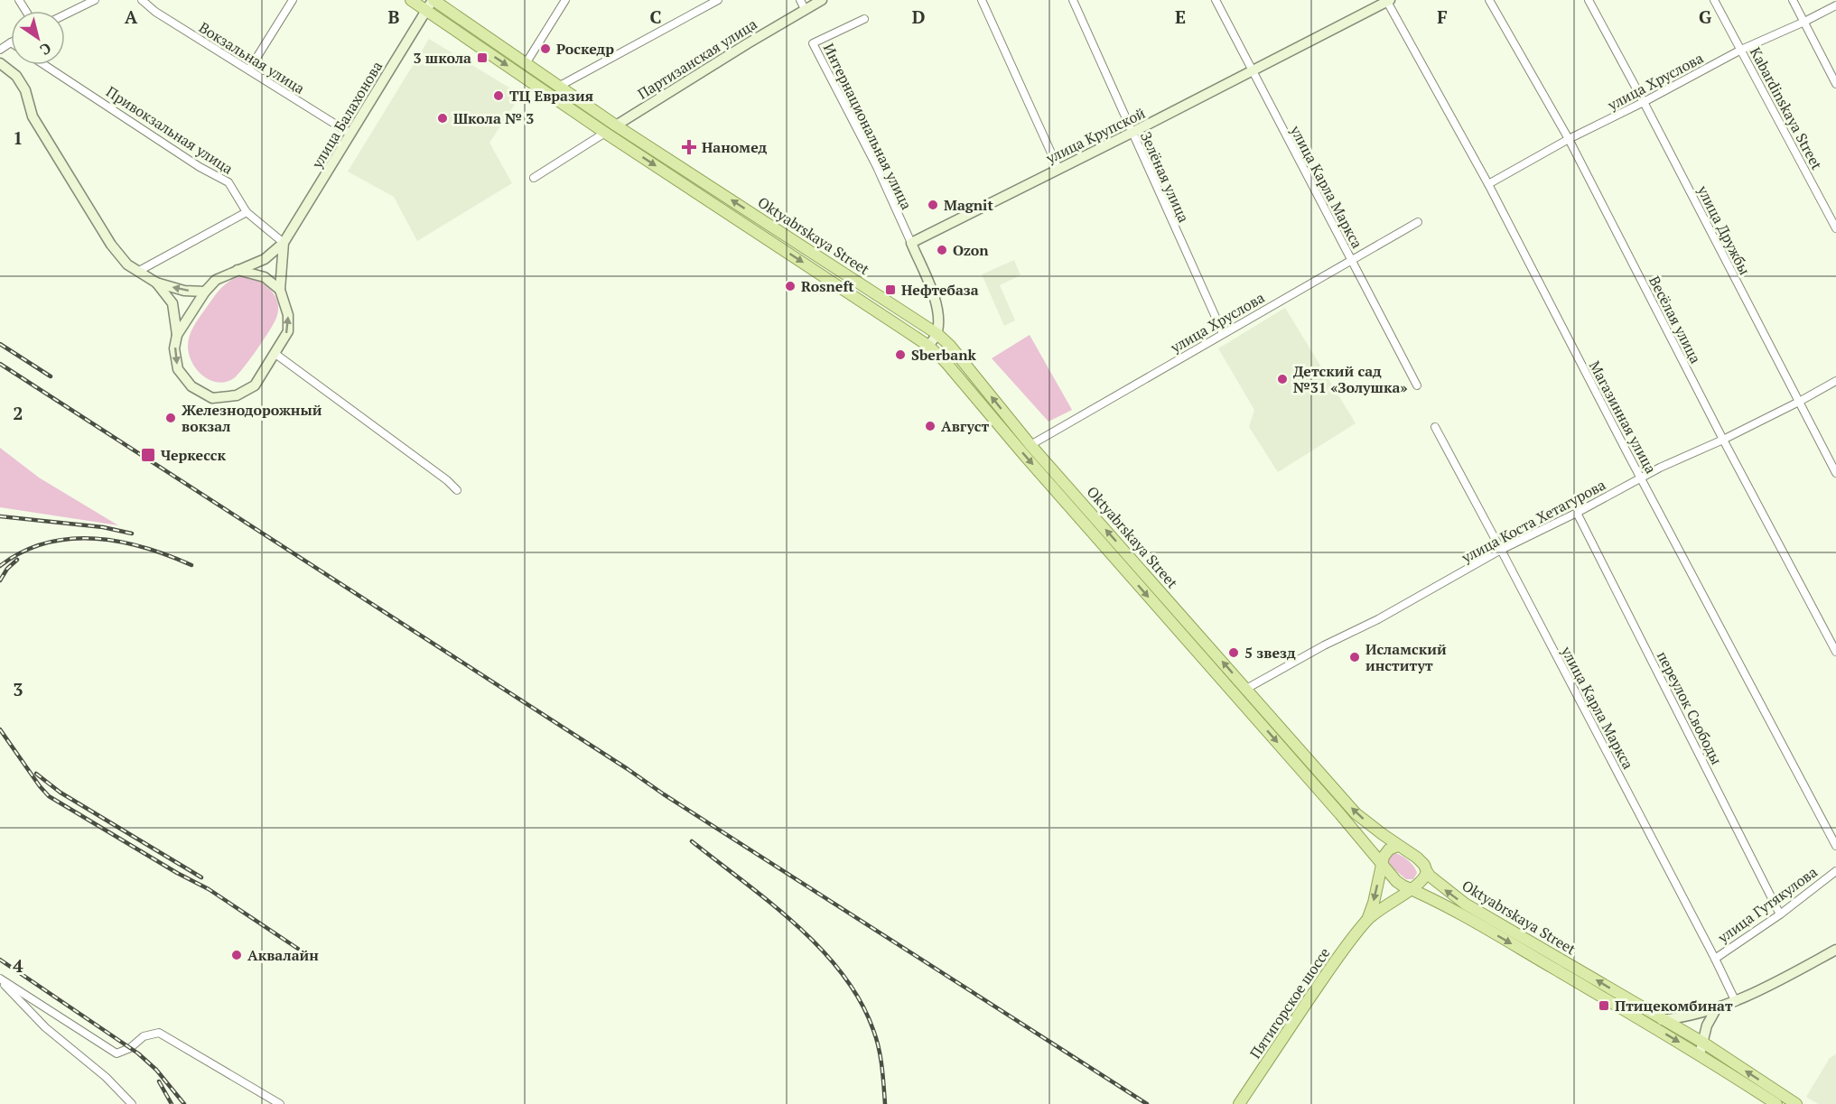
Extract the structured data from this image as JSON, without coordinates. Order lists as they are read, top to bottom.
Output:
{
  "streets": {
    "main road": ["Oktyabrskaya Street", "Пятигорское шоссе"],
    "street": [
      "Вокзальная улица",
      "Партизанская улица",
      "улица Хруслова",
      "Kabardinskaya Street",
      "улица Балахонова",
      "Интернациональная улица",
      "Привокзальная улица",
      "улица Крупской",
      "Зелёная улица",
      "улица Карла Маркса",
      "улица Дружбы",
      "Весёлая улица",
      "Магазинная улица",
      "улица Коста Хетагурова",
      "переулок Свободы",
      "улица Гутякулова"
    ]
  },
  "crossings": [
    ["Вокзальная улица", "улица Балахонова"],
    ["Партизанская улица", "Oktyabrskaya Street"],
    ["улица Хруслова", "Kabardinskaya Street"],
    ["улица Хруслова", "Зелёная улица"],
    ["улица Хруслова", "улица Карла Маркса"],
    ["улица Хруслова", "улица Дружбы"],
    ["улица Хруслова", "Oktyabrskaya Street"],
    ["улица Хруслова", "Весёлая улица"],
    ["улица Хруслова", "Магазинная улица"],
    ["улица Балахонова", "Привокзальная улица"],
    ["улица Балахонова", "Oktyabrskaya Street"],
    ["Интернациональная улица", "улица Крупской"],
    ["улица Крупской", "Зелёная улица"],
    ["улица Крупской", "улица Карла Маркса"],
    ["улица Крупской", "Магазинная улица"],
    ["улица Карла Маркса", "улица Коста Хетагурова"],
    ["улица Карла Маркса", "улица Гутякулова"],
    ["улица Дружбы", "улица Коста Хетагурова"],
    ["Oktyabrskaya Street", "улица Коста Хетагурова"],
    ["Oktyabrskaya Street", "Пятигорское шоссе"],
    ["Весёлая улица", "улица Коста Хетагурова"],
    ["Магазинная улица", "улица Коста Хетагурова"],
    ["улица Коста Хетагурова", "переулок Свободы"],
    ["переулок Свободы", "улица Гутякулова"]
  ],
  "places": {
    "other": [
      "Роскедр",
      "ТЦ Евразия",
      "Школа № 3",
      "Magnit",
      "Ozon",
      "Rosneft",
      "Sberbank",
      "Детский сад №31 «Золушка»",
      "Железнодорожный вокзал",
      "Август",
      "5 звезд",
      "Исламский институт",
      "Аквалайн"
    ],
    "transit": [
      "3 школа",
      "Нефтебаза",
      "Черкесск",
      "Птицекомбинат"
    ],
    "health": ["Наномед"]
  },
  "north": "bottom right",
  "grid": {
    "columns": [
      "A",
      "B",
      "C",
      "D",
      "E",
      "F",
      "G"
    ],
    "rows": [
      "1",
      "2",
      "3",
      "4"
    ]
  }
}
